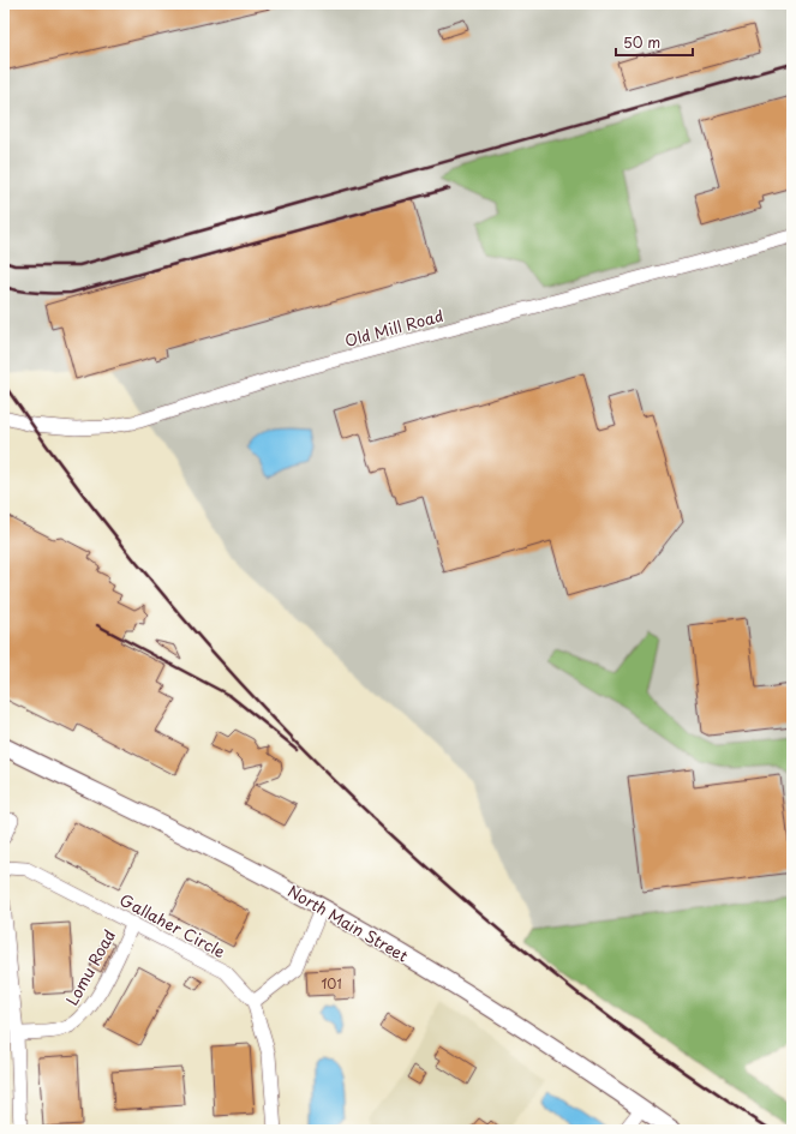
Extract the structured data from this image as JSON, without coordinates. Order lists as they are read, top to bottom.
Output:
{
  "streets": {
    "main road": ["North Main Street"],
    "street": ["Old Mill Road", "Gallaher Circle", "Lomu Road"]
  },
  "crossings": [
    ["Gallaher Circle", "Lomu Road"]
  ],
  "house_numbers": ["101"],
  "scale_bar": "50 m"
}
